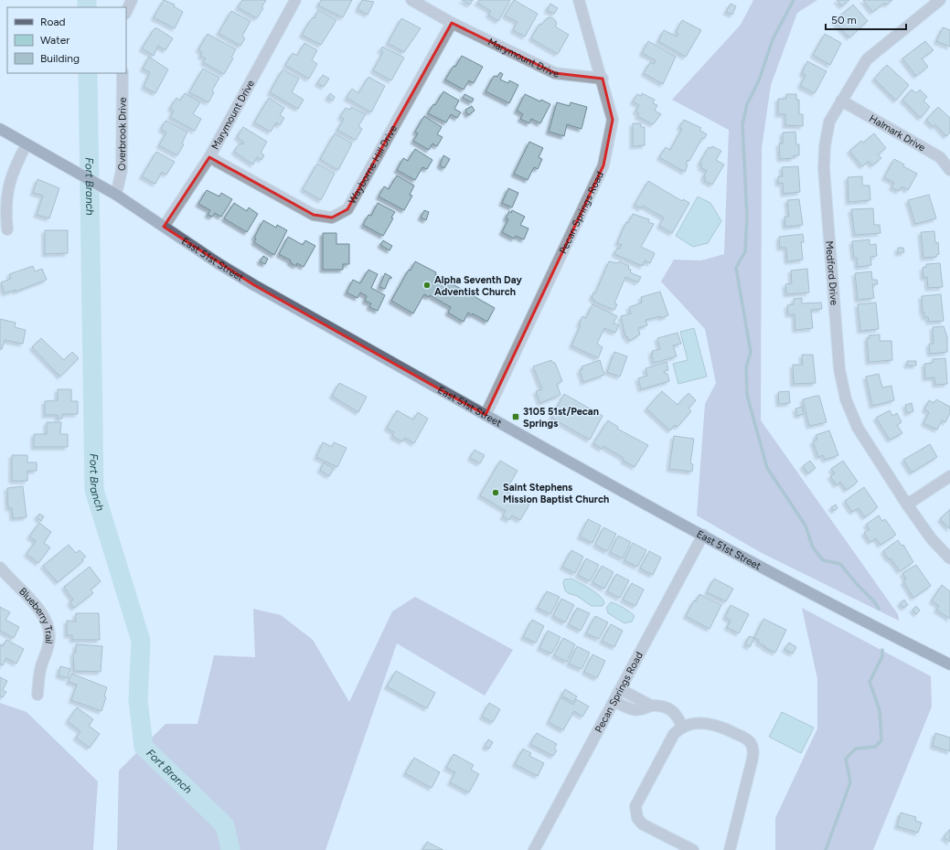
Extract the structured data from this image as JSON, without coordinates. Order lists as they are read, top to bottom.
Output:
{
  "streets": {
    "main road": ["East 51st Street"],
    "street": [
      "Marymount Drive",
      "Halmark Drive",
      "Overbrook Drive",
      "Wayborne Hill Drive",
      "Pecan Springs Road",
      "Medford Drive",
      "Blueberry Trail"
    ]
  },
  "crossings": [
    ["Marymount Drive", "Wayborne Hill Drive"],
    ["Marymount Drive", "Pecan Springs Road"],
    ["Marymount Drive", "East 51st Street"],
    ["Halmark Drive", "Medford Drive"],
    ["Overbrook Drive", "East 51st Street"],
    ["Pecan Springs Road", "East 51st Street"]
  ],
  "water": ["Fort Branch"],
  "places": {
    "other": ["Alpha Seventh Day Adventist Church", "Saint Stephens Mission Baptist Church"],
    "transit": ["3105 51st/Pecan Springs"]
  },
  "legend": ["Road", "Water", "Building"],
  "scale_bar": "50 m"
}
